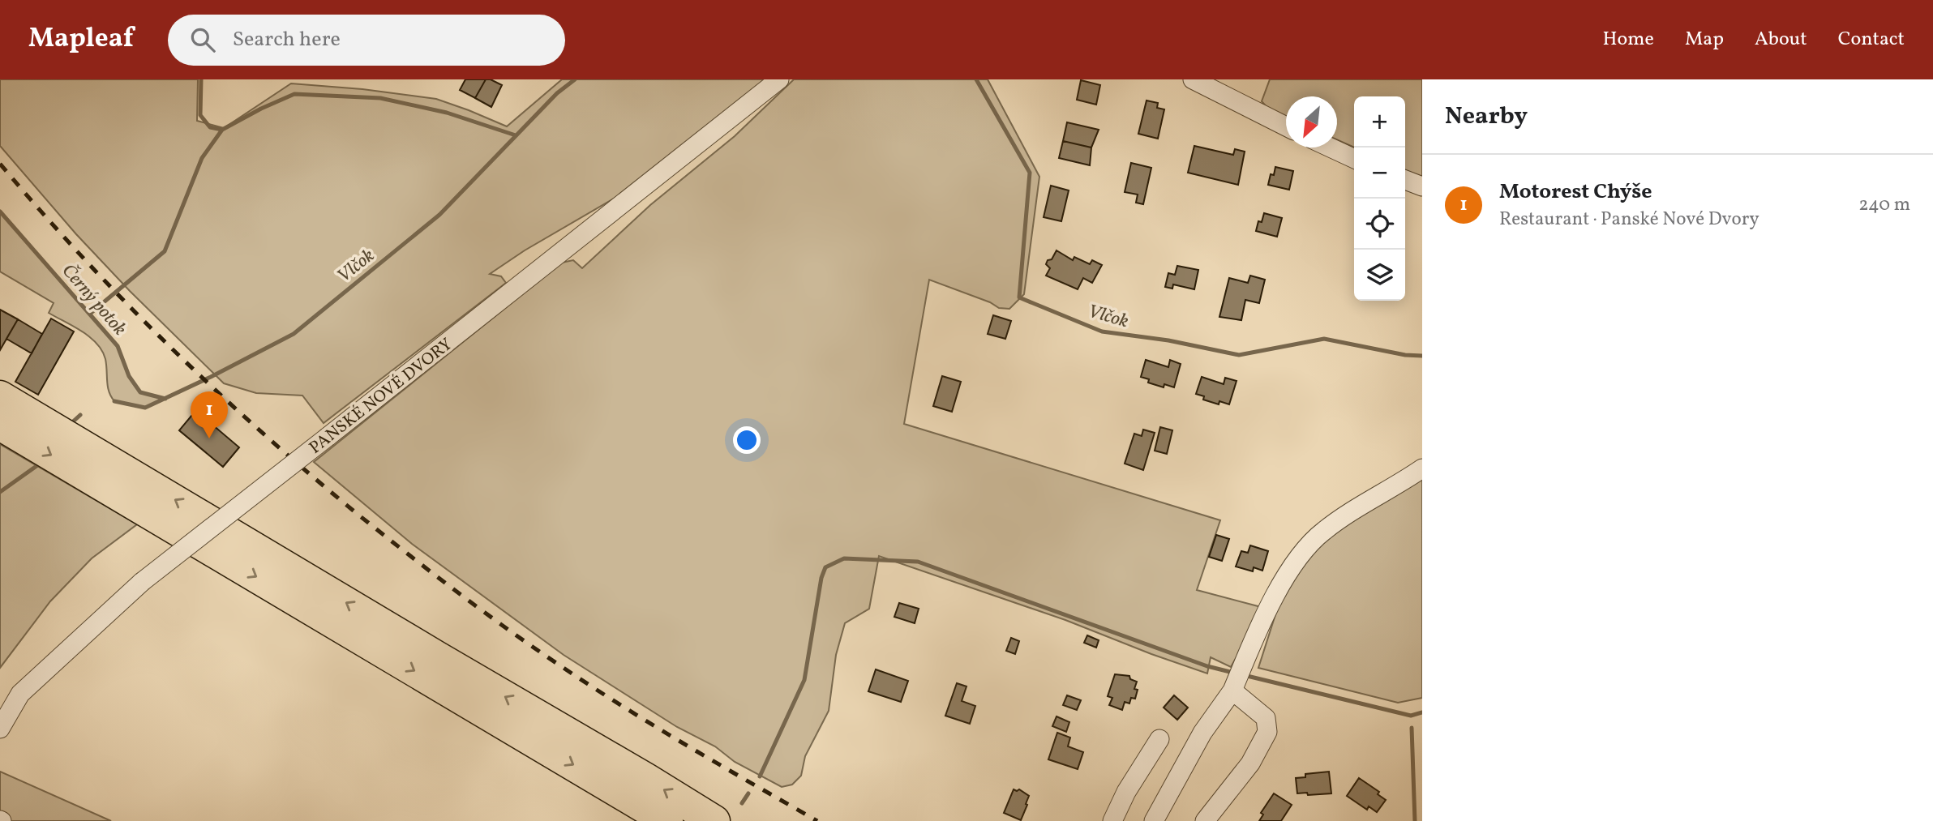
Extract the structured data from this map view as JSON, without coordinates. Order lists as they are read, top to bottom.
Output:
{
  "streets": {
    "street": ["PANSKÉ NOVÉ DVORY"]
  },
  "water": ["Vlčok", "Černý potok"],
  "north": "bottom left",
  "page": {
    "header": "Mapleaf",
    "search": "Search here",
    "nav": [
      "Home",
      "Map",
      "About",
      "Contact"
    ],
    "heading": "Nearby",
    "map_buttons": ["+", "−"],
    "list": [
      {
        "mark": "1",
        "name": "Motorest Chýše",
        "note": "Restaurant · Panské Nové Dvory",
        "value": "240 m"
      }
    ],
    "pins": "1"
  }
}
